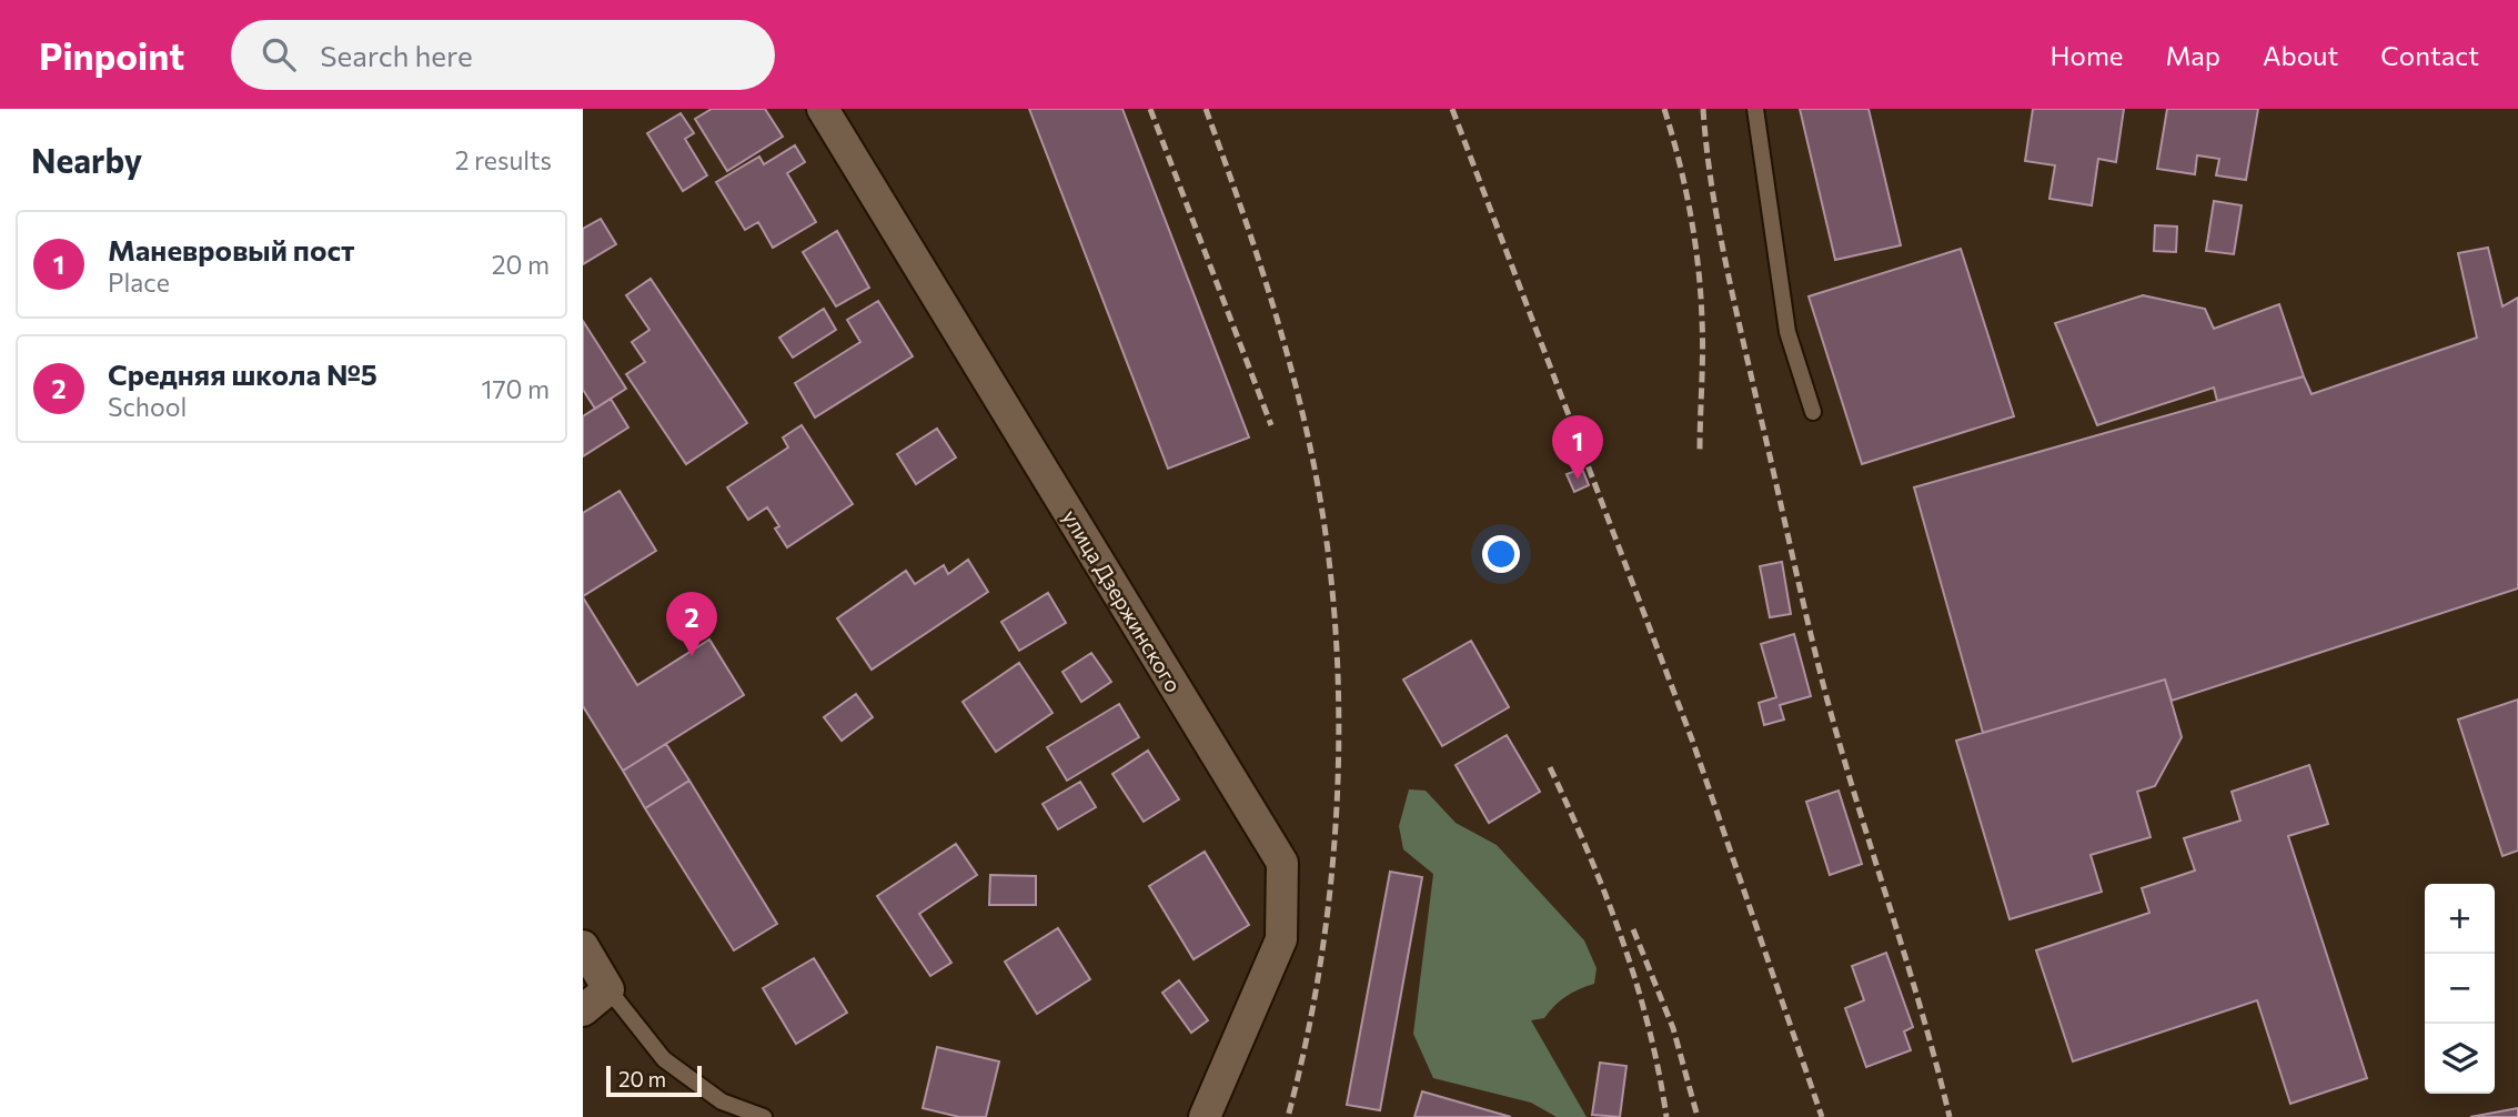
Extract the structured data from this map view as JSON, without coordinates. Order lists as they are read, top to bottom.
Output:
{
  "streets": {
    "street": ["улица Дзержинского"]
  },
  "scale_bar": "20 m",
  "page": {
    "header": "Pinpoint",
    "search": "Search here",
    "nav": [
      "Home",
      "Map",
      "About",
      "Contact"
    ],
    "heading": ["Nearby", "2 results"],
    "list": [
      {
        "mark": "1",
        "name": "Маневровый пост",
        "note": "Place",
        "value": "20 m"
      },
      {
        "mark": "2",
        "name": "Средняя школа №5",
        "note": "School",
        "value": "170 m"
      }
    ],
    "pins": ["1", "2"],
    "map_buttons": ["+", "−"],
    "scale": "20 m"
  }
}
